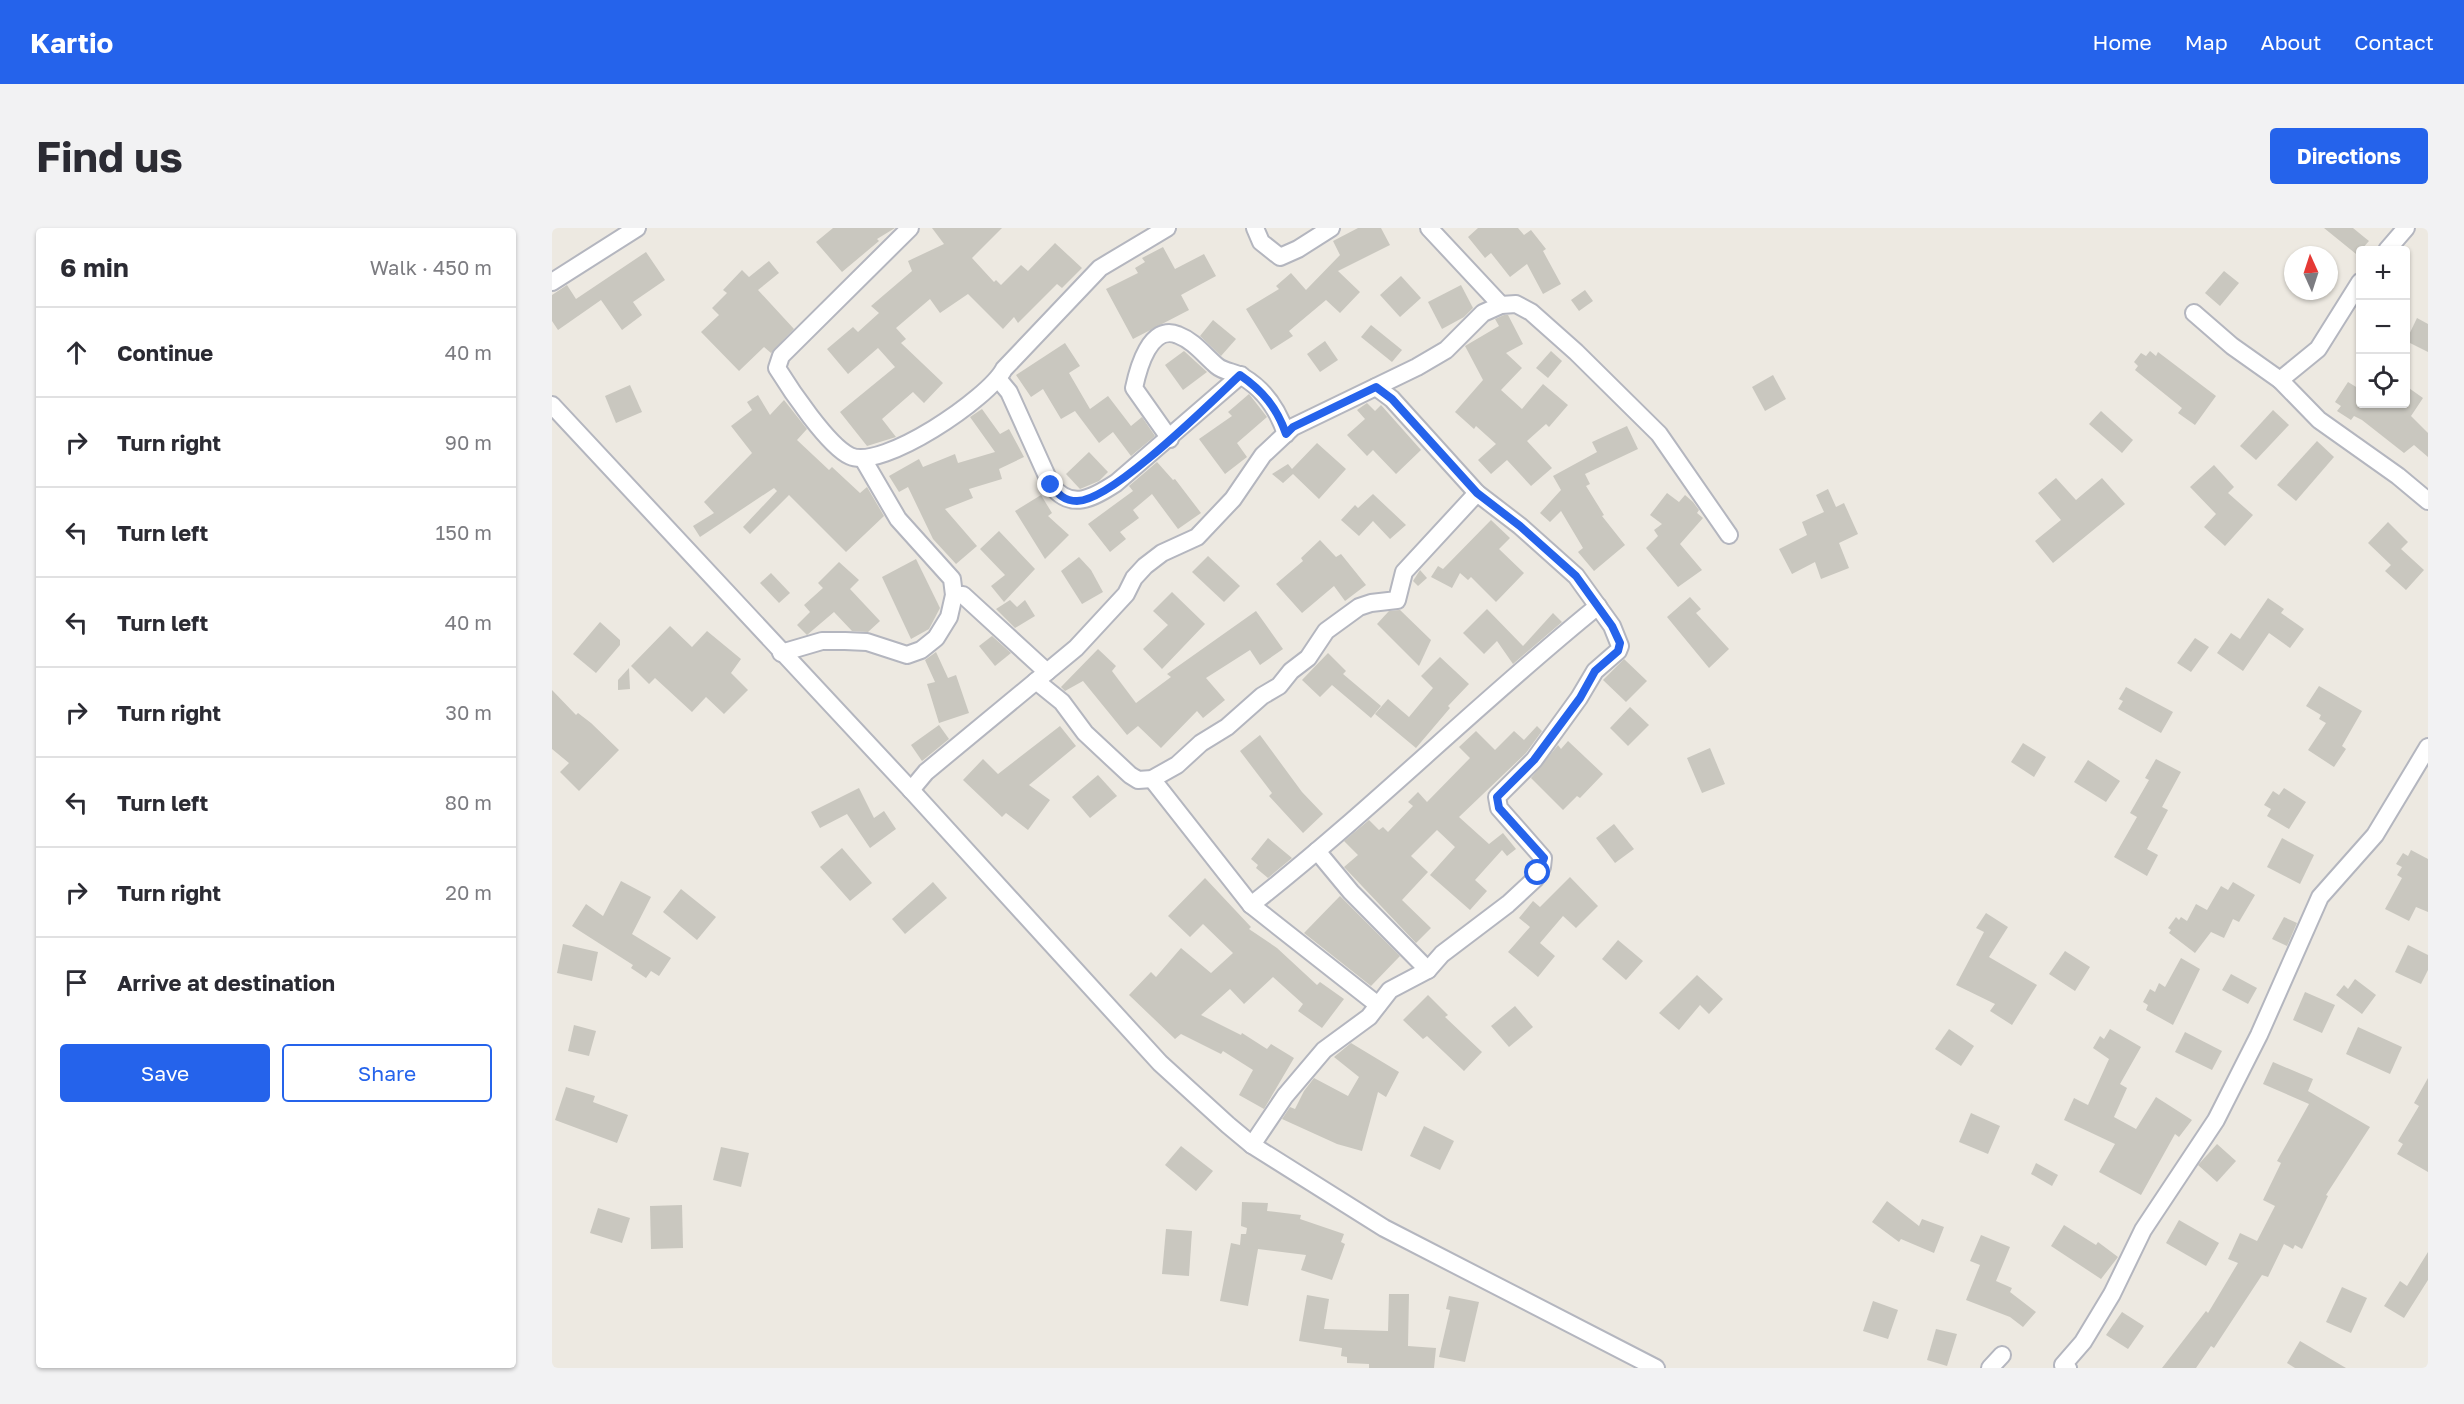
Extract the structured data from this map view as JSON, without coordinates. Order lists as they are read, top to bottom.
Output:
{
  "north": "top",
  "page": {
    "header": "Kartio",
    "nav": [
      "Home",
      "Map",
      "About",
      "Contact"
    ],
    "buttons": [
      "Directions",
      ["Save", "Share"]
    ],
    "title": "Find us",
    "heading": ["6 min", "Walk · 450 m"],
    "map_buttons": ["+", "−"],
    "list": [
      ["Continue", "40 m"],
      ["Turn right", "90 m"],
      ["Turn left", "150 m"],
      ["Turn left", "40 m"],
      ["Turn right", "30 m"],
      ["Turn left", "80 m"],
      ["Turn right", "20 m"],
      "Arrive at destination"
    ]
  }
}
